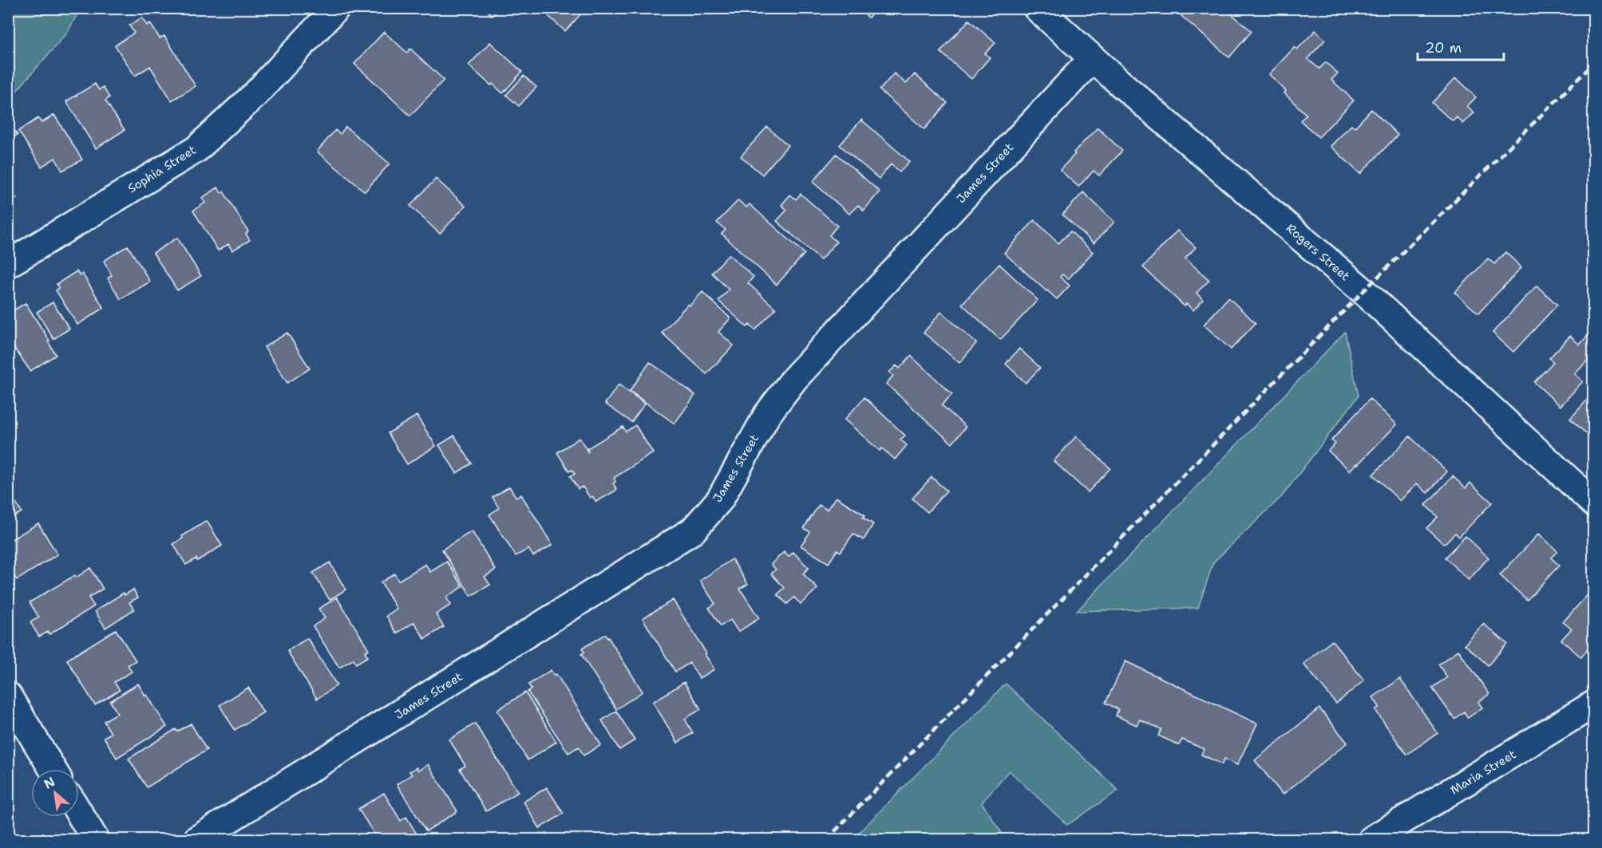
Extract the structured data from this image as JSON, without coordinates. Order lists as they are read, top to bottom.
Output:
{
  "streets": {
    "street": [
      "Sophia Street",
      "James Street",
      "Rogers Street",
      "Maria Street"
    ]
  },
  "crossings": [
    ["James Street", "Rogers Street"]
  ],
  "scale_bar": "20 m",
  "north": "top left"
}
